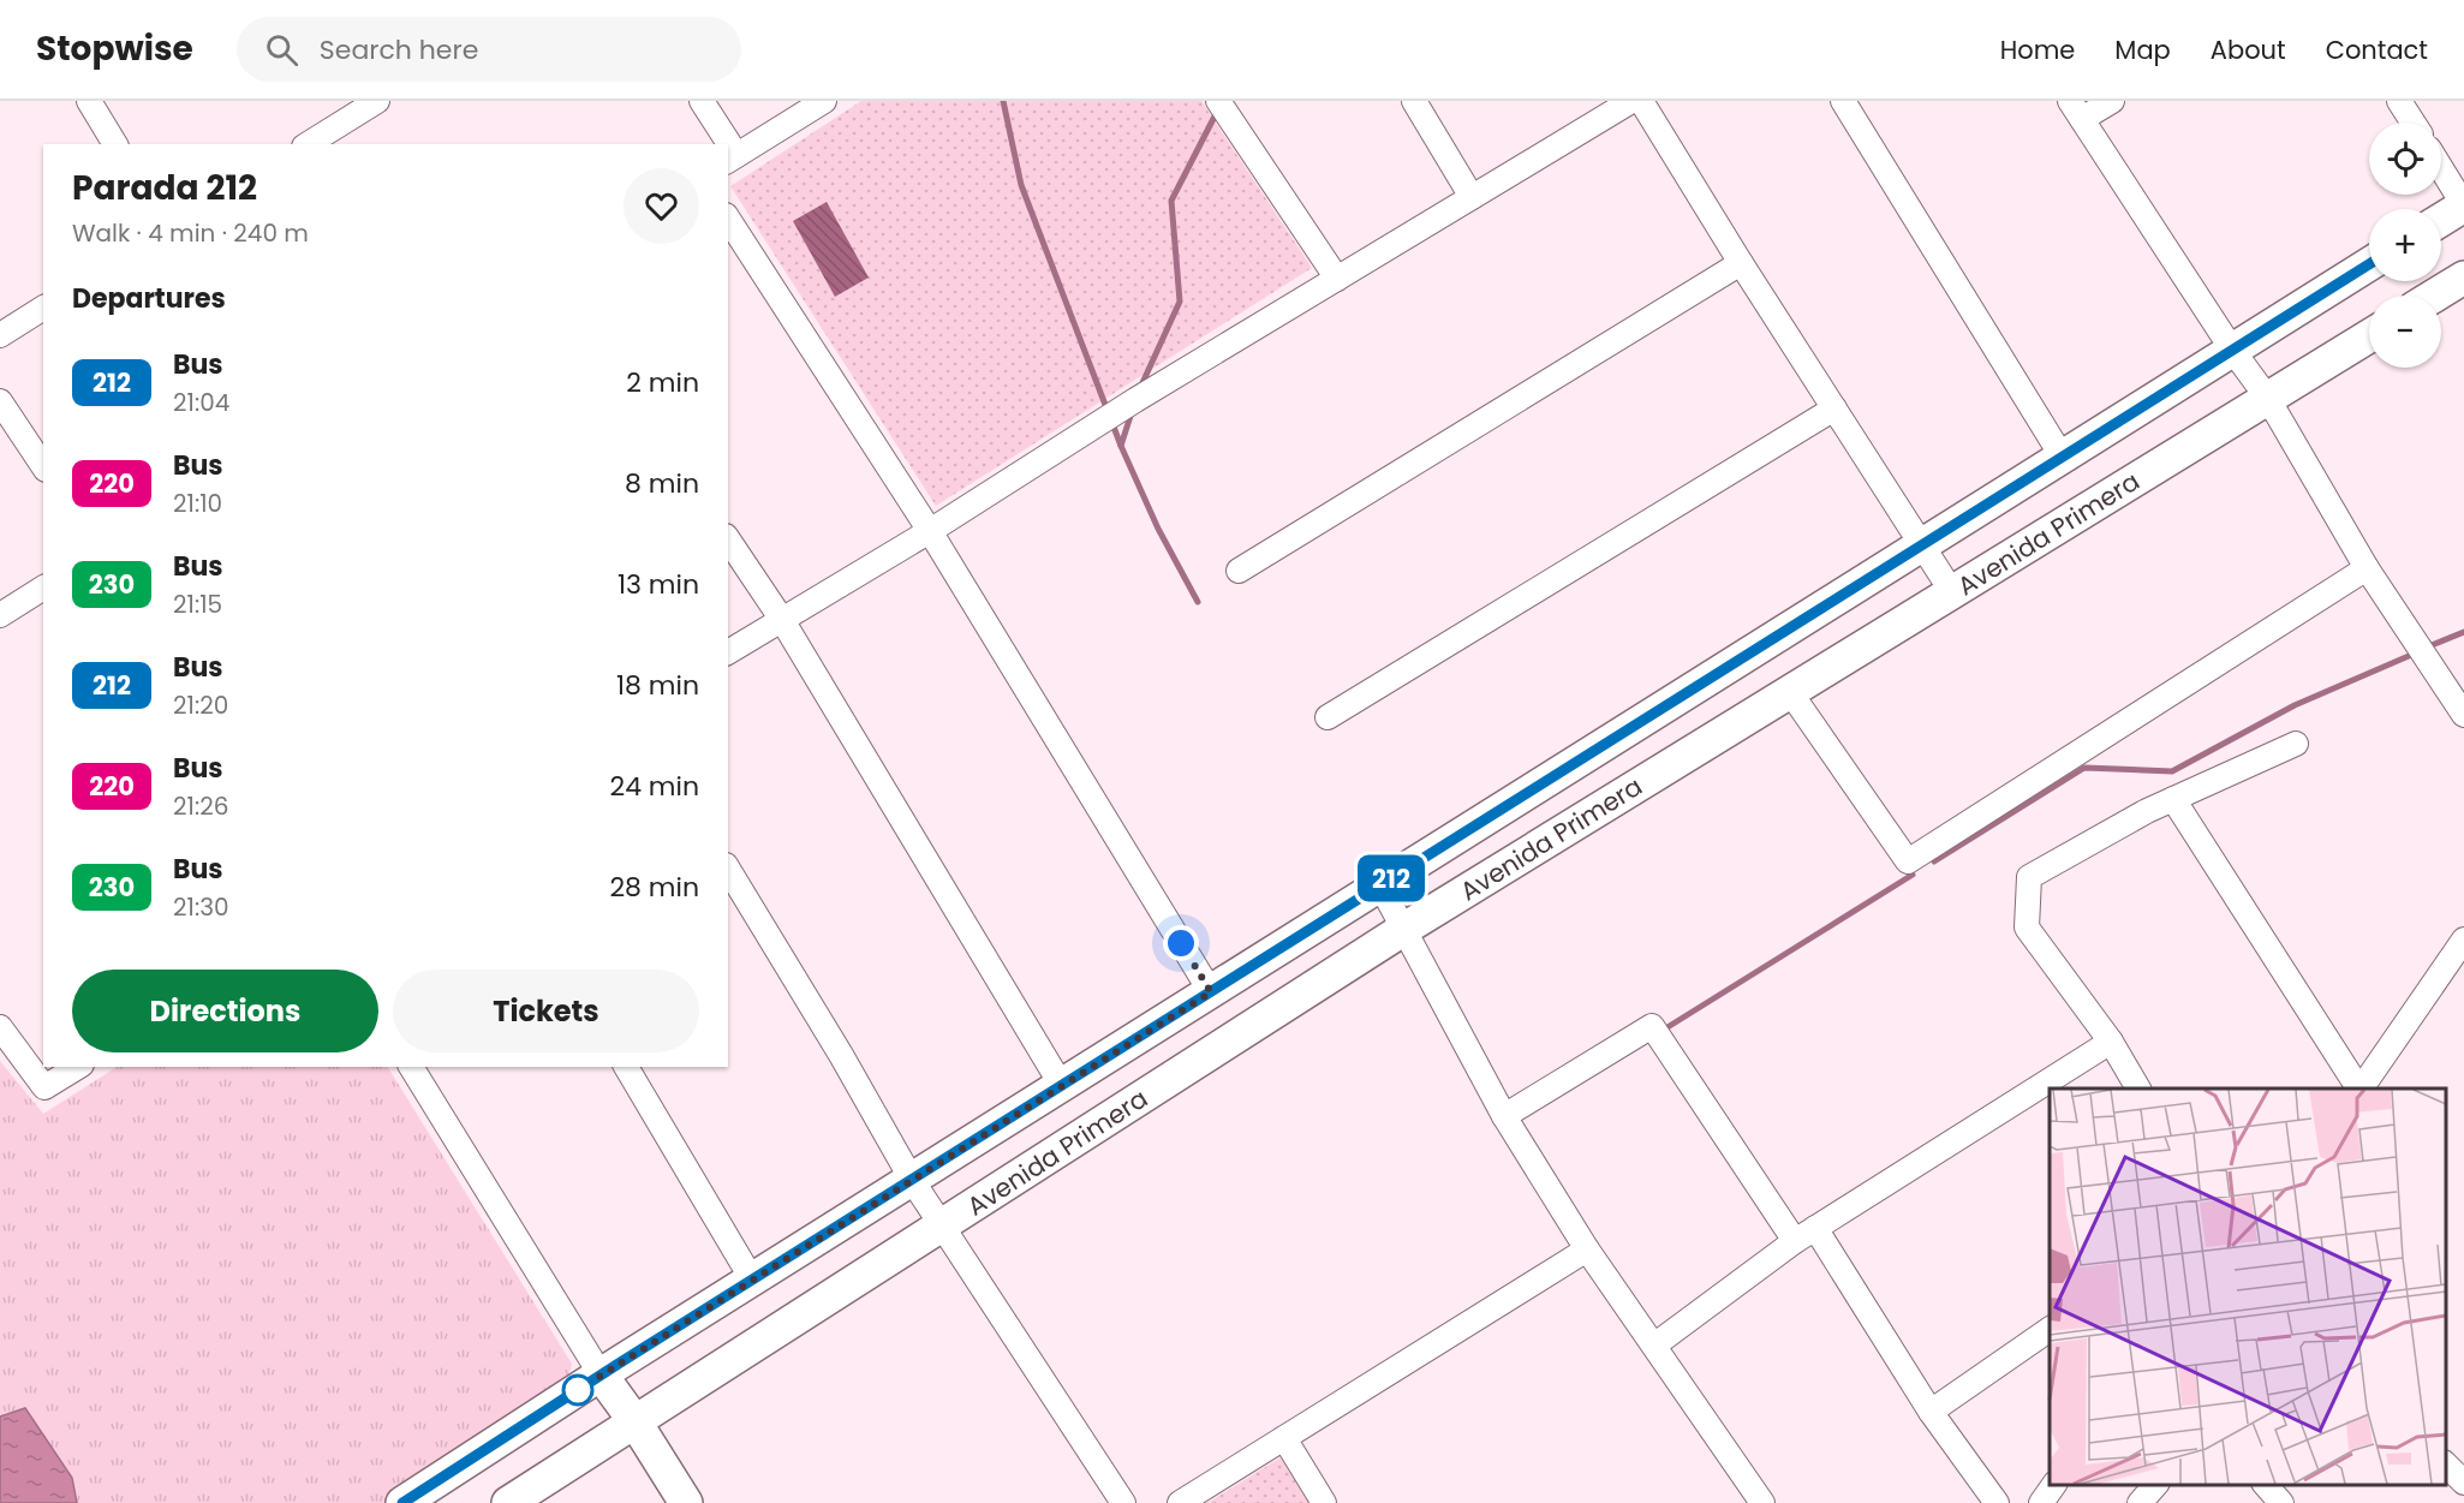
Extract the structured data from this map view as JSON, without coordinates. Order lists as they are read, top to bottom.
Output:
{
  "streets": {
    "main road": ["Avenida Primera"]
  },
  "lines": ["bus line 212"],
  "page": {
    "header": "Stopwise",
    "search": "Search here",
    "nav": [
      "Home",
      "Map",
      "About",
      "Contact"
    ],
    "on_map": "212",
    "map_buttons": ["+", "−"],
    "heading": [
      ["Parada 212", "Walk · 4 min · 240 m"],
      "Departures"
    ],
    "list": [
      {
        "mark": "212",
        "name": "Bus",
        "note": "21:04",
        "value": "2 min"
      },
      {
        "mark": "220",
        "name": "Bus",
        "note": "21:10",
        "value": "8 min"
      },
      {
        "mark": "230",
        "name": "Bus",
        "note": "21:15",
        "value": "13 min"
      },
      {
        "mark": "212",
        "name": "Bus",
        "note": "21:20",
        "value": "18 min"
      },
      {
        "mark": "220",
        "name": "Bus",
        "note": "21:26",
        "value": "24 min"
      },
      {
        "mark": "230",
        "name": "Bus",
        "note": "21:30",
        "value": "28 min"
      }
    ],
    "buttons": ["Directions", "Tickets"]
  }
}
